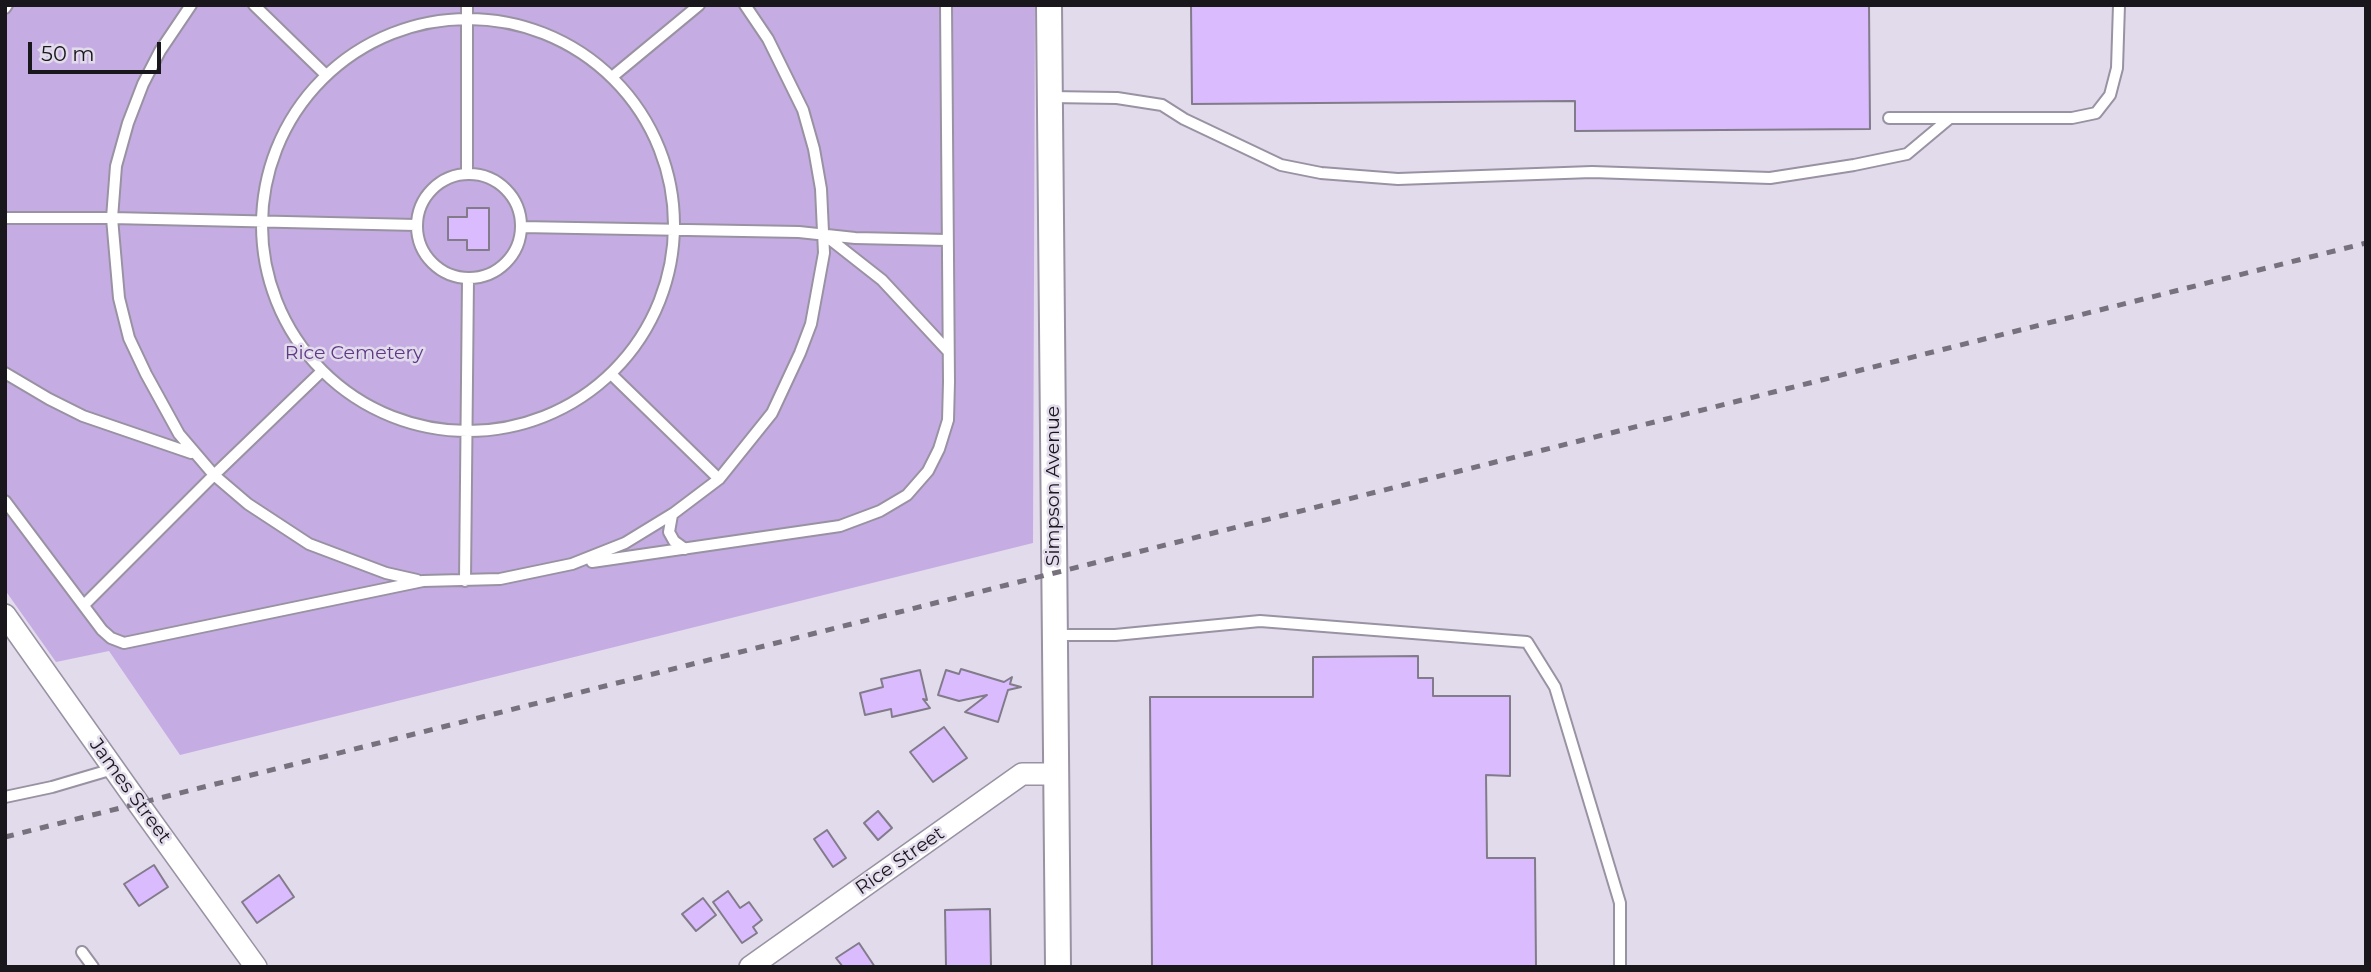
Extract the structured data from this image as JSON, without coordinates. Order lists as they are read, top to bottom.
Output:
{
  "streets": {
    "street": ["Simpson Avenue", "James Street", "Rice Street"]
  },
  "crossings": [
    ["Simpson Avenue", "Rice Street"]
  ],
  "parks": ["Rice Cemetery"],
  "scale_bar": "50 m"
}
